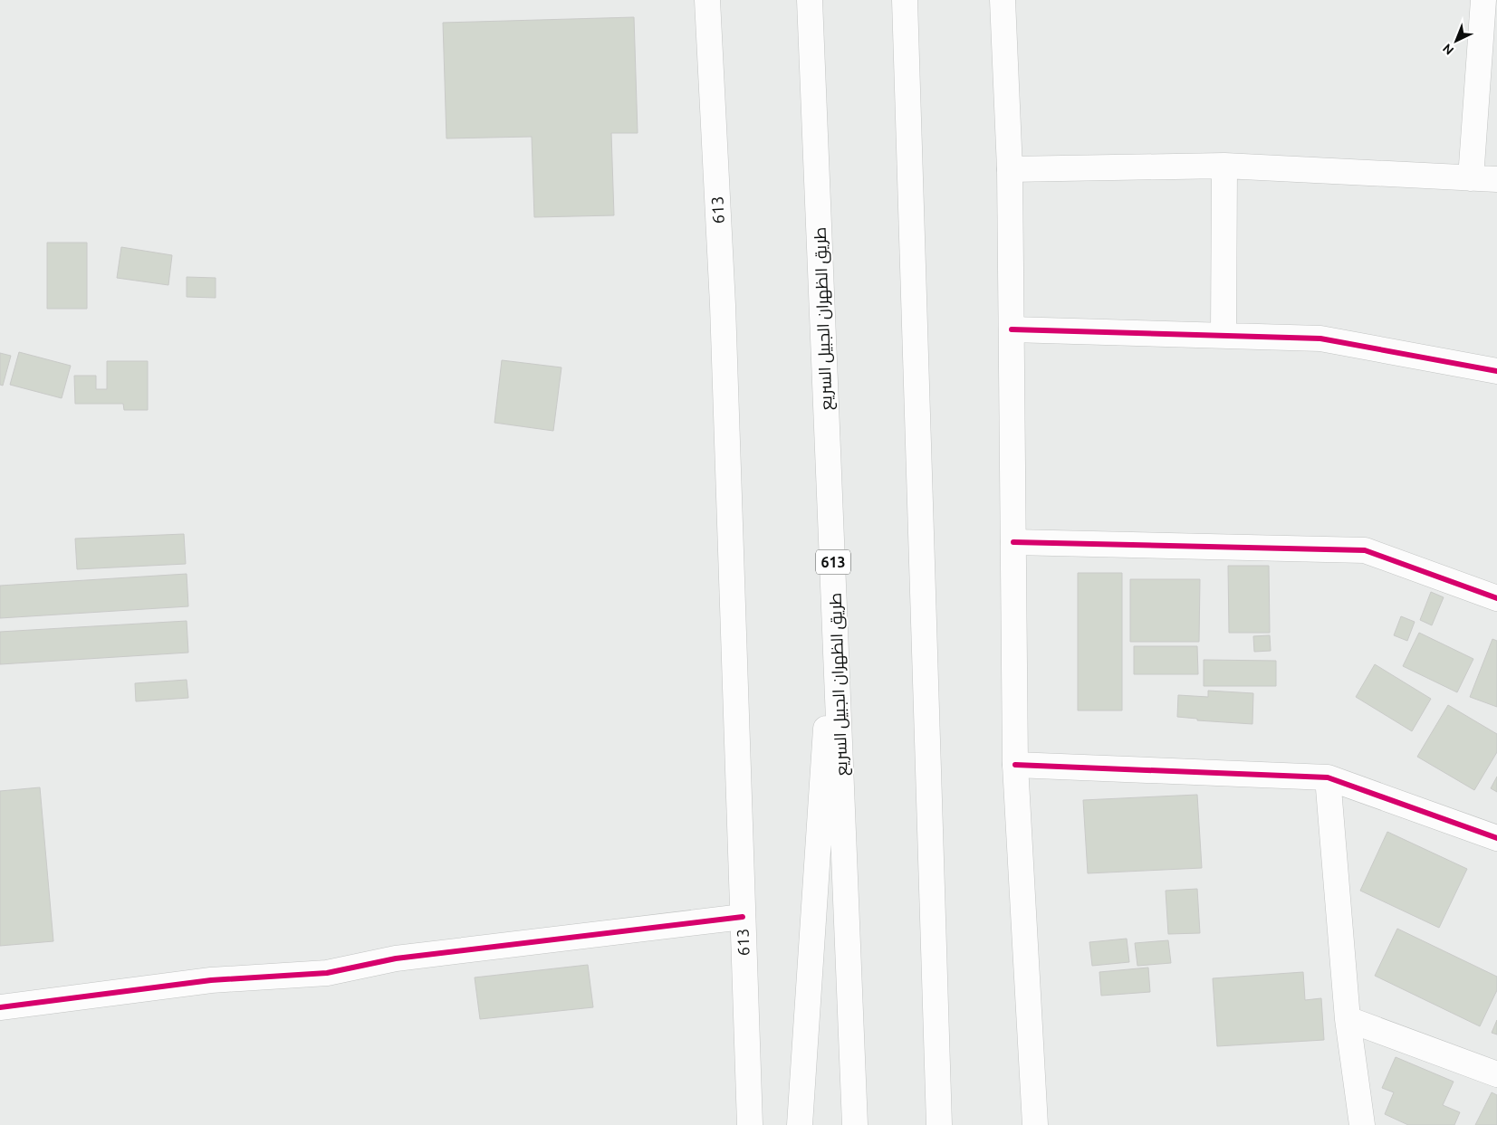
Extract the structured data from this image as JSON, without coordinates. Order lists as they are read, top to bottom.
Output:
{
  "streets": {
    "main road": ["613", "طريق الظهران الجبيل السريع"]
  },
  "north": "bottom left"
}
